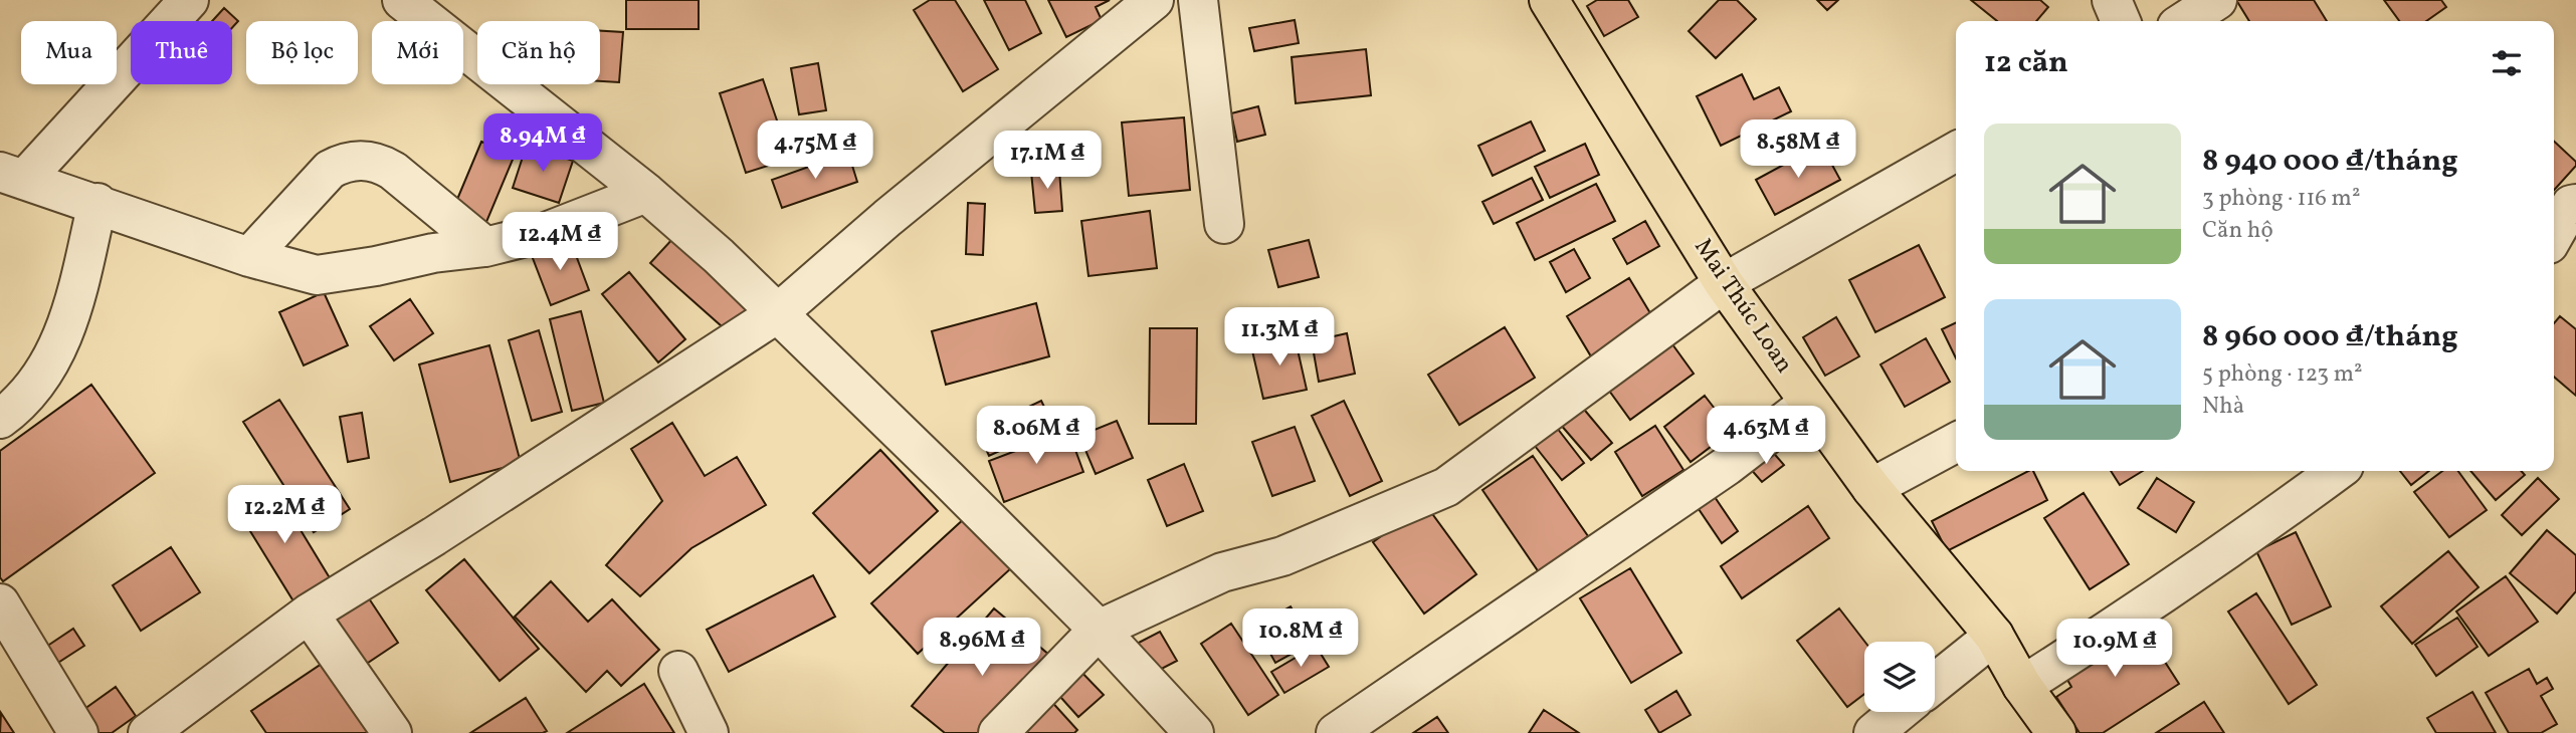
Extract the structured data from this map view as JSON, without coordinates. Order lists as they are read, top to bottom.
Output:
{
  "streets": {
    "main road": ["Mai Thúc Loan"]
  },
  "page": {
    "chip": [
      "Mua",
      "Thuê",
      "Bộ lọc",
      "Mới",
      "Căn hộ"
    ],
    "heading": "12 căn",
    "list": [
      {
        "name": "8 940 000 ₫/tháng",
        "note": "3 phòng · 116 m² · Căn hộ"
      },
      {
        "name": "8 960 000 ₫/tháng",
        "note": "5 phòng · 123 m² · Nhà"
      }
    ],
    "price": [
      "8.94M ₫",
      "8.58M ₫",
      "4.75M ₫",
      "17.1M ₫",
      "12.4M ₫",
      "11.3M ₫",
      "8.06M ₫",
      "4.63M ₫",
      "12.2M ₫",
      "10.8M ₫",
      "8.96M ₫",
      "10.9M ₫"
    ]
  }
}
